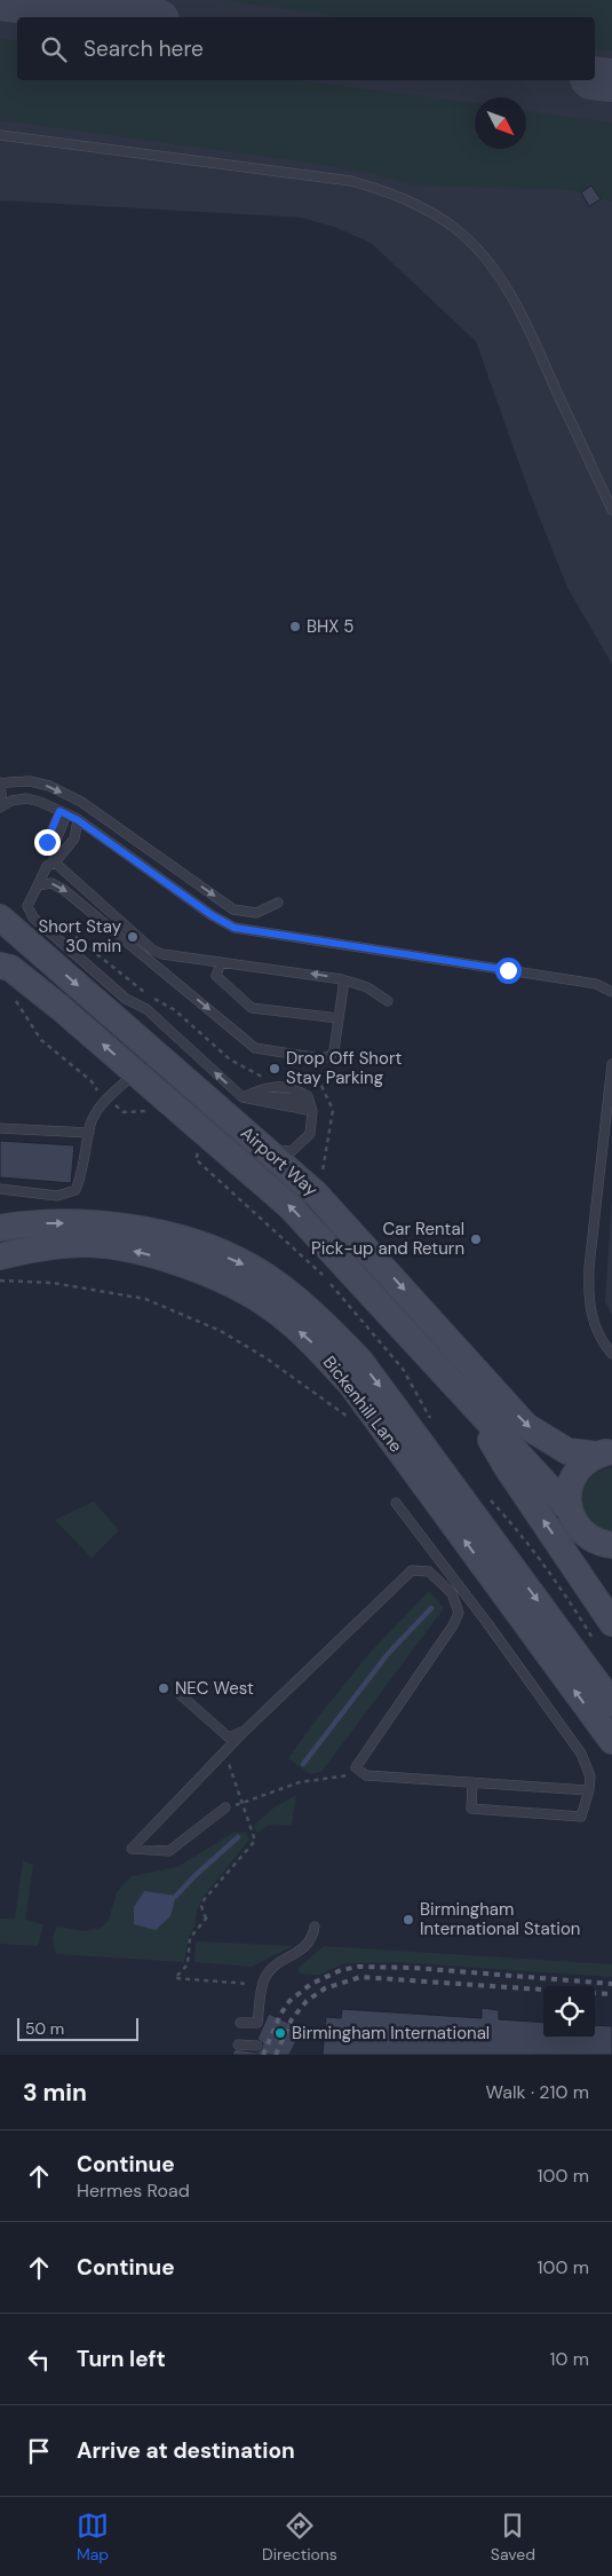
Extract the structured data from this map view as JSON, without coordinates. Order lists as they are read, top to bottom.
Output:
{
  "streets": {
    "street": ["Airport Way", "Bickenhill Lane"]
  },
  "places": [
    "BHX 5",
    "Short Stay 30 min",
    "Drop Off Short Stay Parking",
    "Car Rental Pick-up and Return",
    "NEC West",
    "Birmingham International Station",
    "Birmingham International"
  ],
  "scale_bar": "50 m",
  "north": "bottom right",
  "page": {
    "search": "Search here",
    "scale": "50 m",
    "heading": ["3 min", "Walk · 210 m"],
    "list": [
      ["Continue", "Hermes Road", "100 m"],
      ["Continue", "100 m"],
      ["Turn left", "10 m"],
      "Arrive at destination"
    ],
    "nav": ["Map", "Directions", "Saved"]
  }
}
